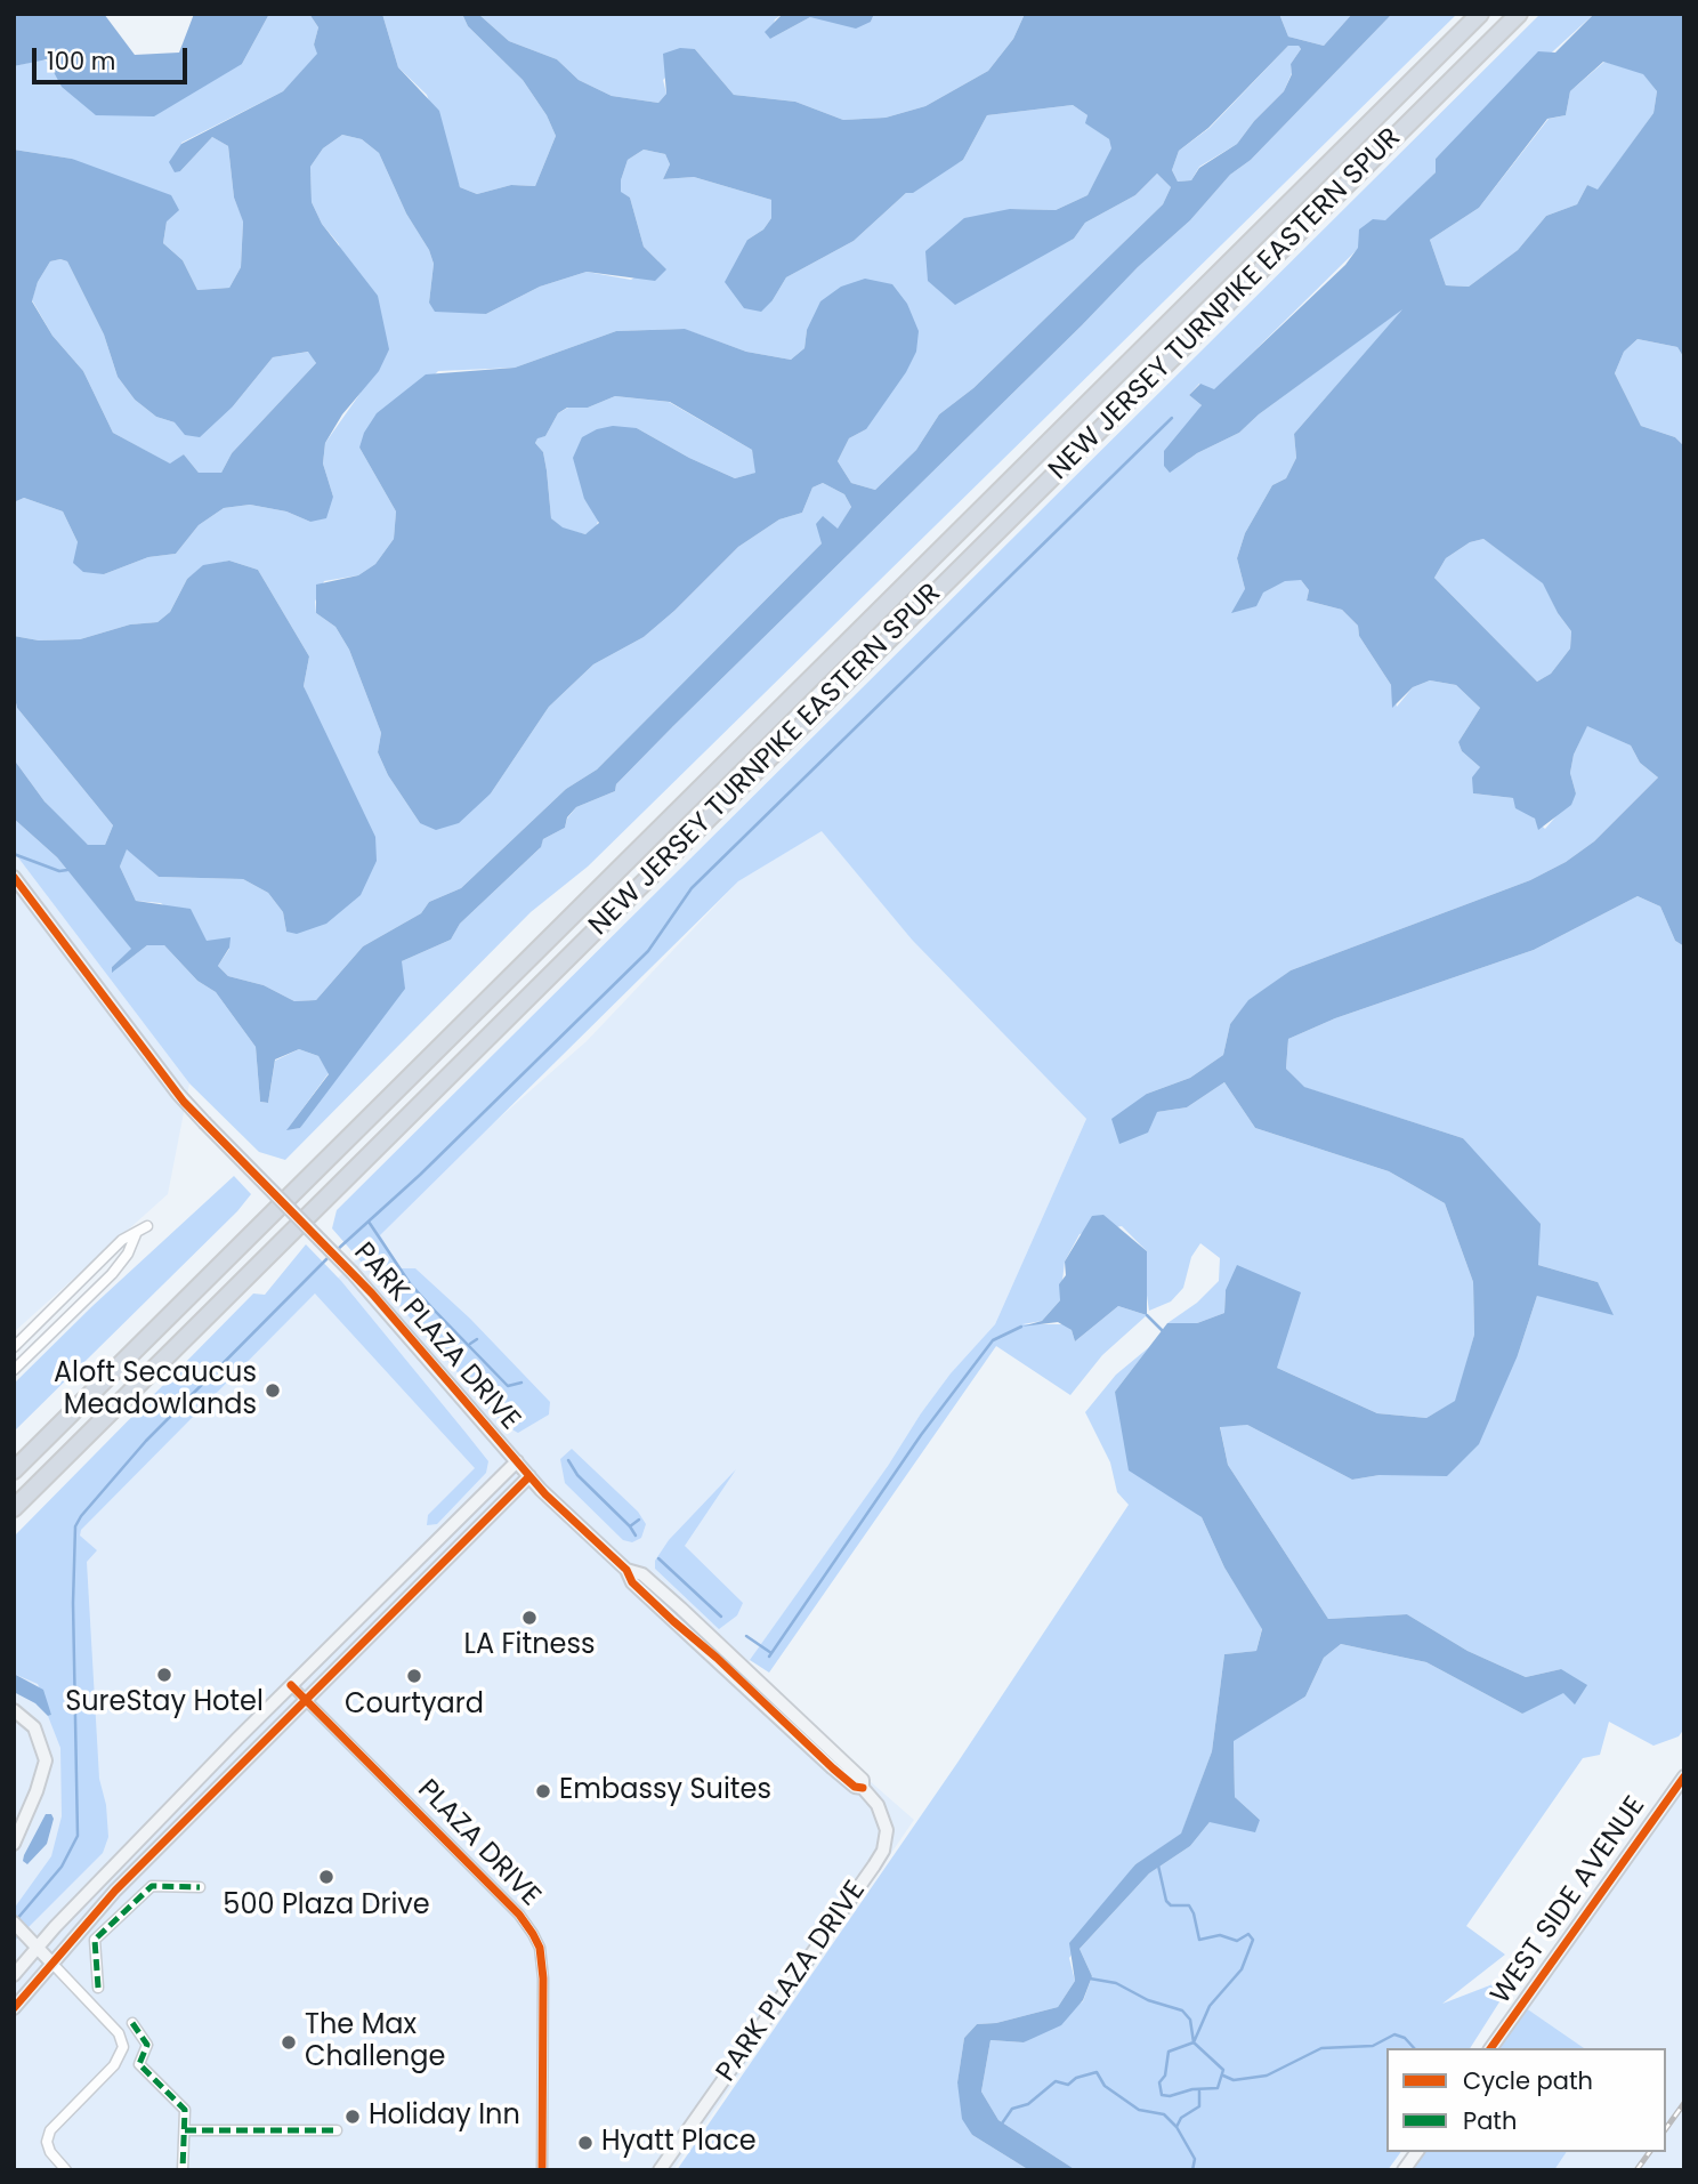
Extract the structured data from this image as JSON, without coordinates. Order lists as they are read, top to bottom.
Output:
{
  "streets": {
    "highway": ["NEW JERSEY TURNPIKE EASTERN SPUR"],
    "street": ["PARK PLAZA DRIVE", "PLAZA DRIVE", "WEST SIDE AVENUE"]
  },
  "places": [
    "Aloft Secaucus Meadowlands",
    "LA Fitness",
    "SureStay Hotel",
    "Courtyard",
    "Embassy Suites",
    "500 Plaza Drive",
    "The Max Challenge",
    "Holiday Inn",
    "Hyatt Place"
  ],
  "legend": ["Cycle path", "Path"],
  "scale_bar": "100 m"
}
